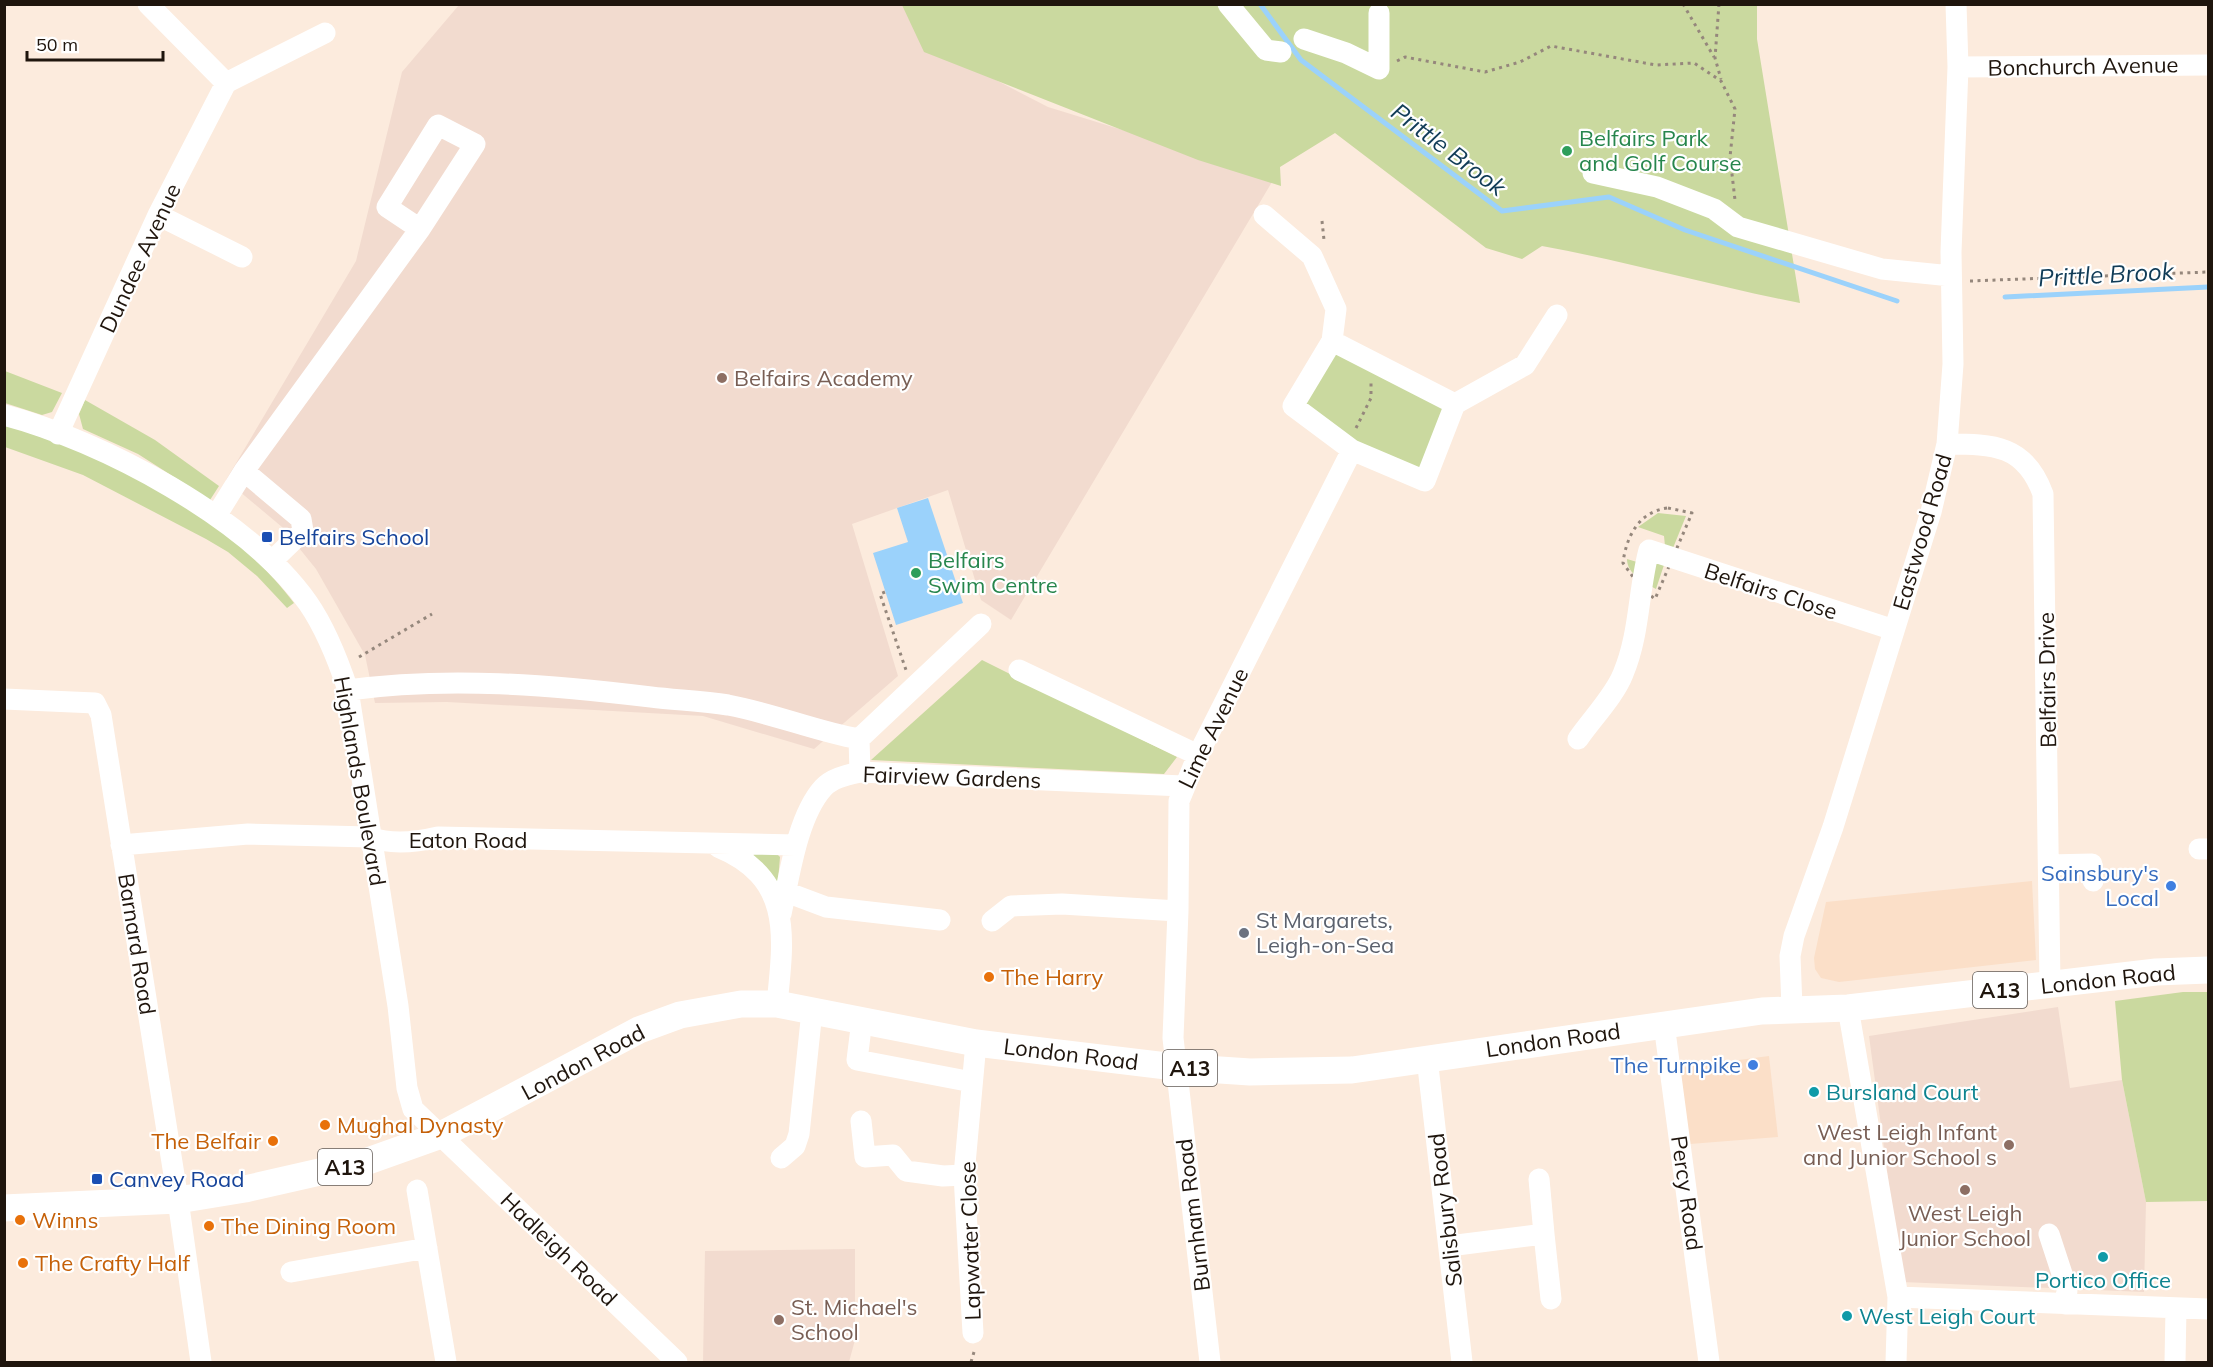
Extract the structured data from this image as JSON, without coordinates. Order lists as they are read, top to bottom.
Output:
{
  "streets": {
    "main road": ["London Road", "A13"],
    "street": [
      "Bonchurch Avenue",
      "Dundee Avenue",
      "Eastwood Road",
      "Belfairs Close",
      "Belfairs Drive",
      "Lime Avenue",
      "Fairview Gardens",
      "Highlands Boulevard",
      "Eaton Road",
      "Barnard Road",
      "Percy Road",
      "Salisbury Road",
      "Burnham Road",
      "Lapwater Close",
      "Hadleigh Road"
    ]
  },
  "crossings": [
    ["Bonchurch Avenue", "Eastwood Road"],
    ["Dundee Avenue", "Highlands Boulevard"],
    ["Eastwood Road", "Belfairs Close"],
    ["Eastwood Road", "Belfairs Drive"],
    ["Eastwood Road", "London Road"],
    ["Belfairs Drive", "London Road"],
    ["Lime Avenue", "Fairview Gardens"],
    ["Lime Avenue", "London Road"],
    ["Lime Avenue", "Burnham Road"],
    ["Fairview Gardens", "Eaton Road"],
    ["Highlands Boulevard", "Eaton Road"],
    ["Highlands Boulevard", "London Road"],
    ["Highlands Boulevard", "Hadleigh Road"],
    ["Eaton Road", "Barnard Road"],
    ["Eaton Road", "London Road"],
    ["Barnard Road", "London Road"],
    ["London Road", "Percy Road"],
    ["London Road", "Salisbury Road"],
    ["London Road", "Burnham Road"],
    ["London Road", "Lapwater Close"],
    ["London Road", "Hadleigh Road"]
  ],
  "water": ["Prittle Brook"],
  "places": {
    "other": [
      "Belfairs Park and Golf Course",
      "Belfairs Academy",
      "Belfairs Swim Centre",
      "Sainsbury's Local",
      "St Margarets, Leigh-on-Sea",
      "The Harry",
      "The Turnpike",
      "Bursland Court",
      "Mughal Dynasty",
      "The Belfair",
      "West Leigh Infant and Junior School s",
      "West Leigh Junior School",
      "Winns",
      "The Dining Room",
      "Portico Office",
      "The Crafty Half",
      "West Leigh Court",
      "St. Michael's School"
    ],
    "transit": ["Belfairs School", "Canvey Road"]
  },
  "scale_bar": "50 m"
}
